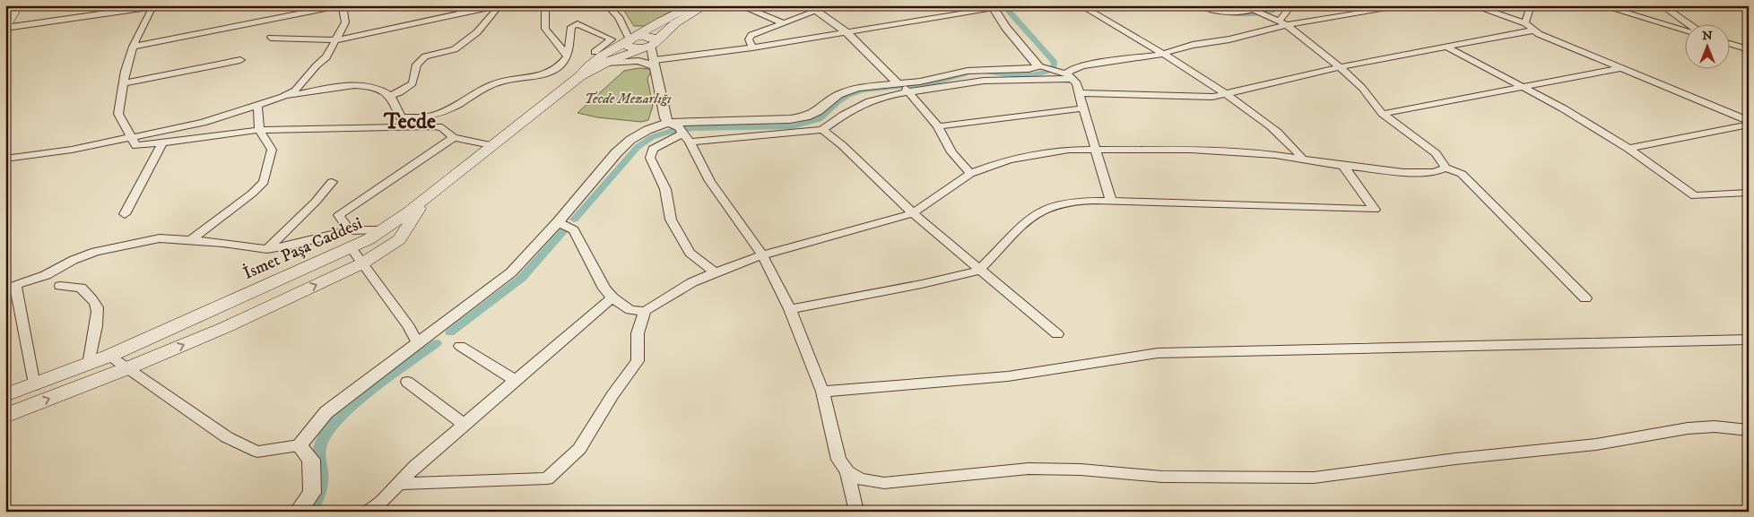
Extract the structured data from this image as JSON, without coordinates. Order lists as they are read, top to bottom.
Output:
{
  "streets": {
    "main road": ["İsmet Paşa Caddesi"]
  },
  "districts": ["Tecde"],
  "parks": ["Tecde Mezarlığı"],
  "north": "top"
}
